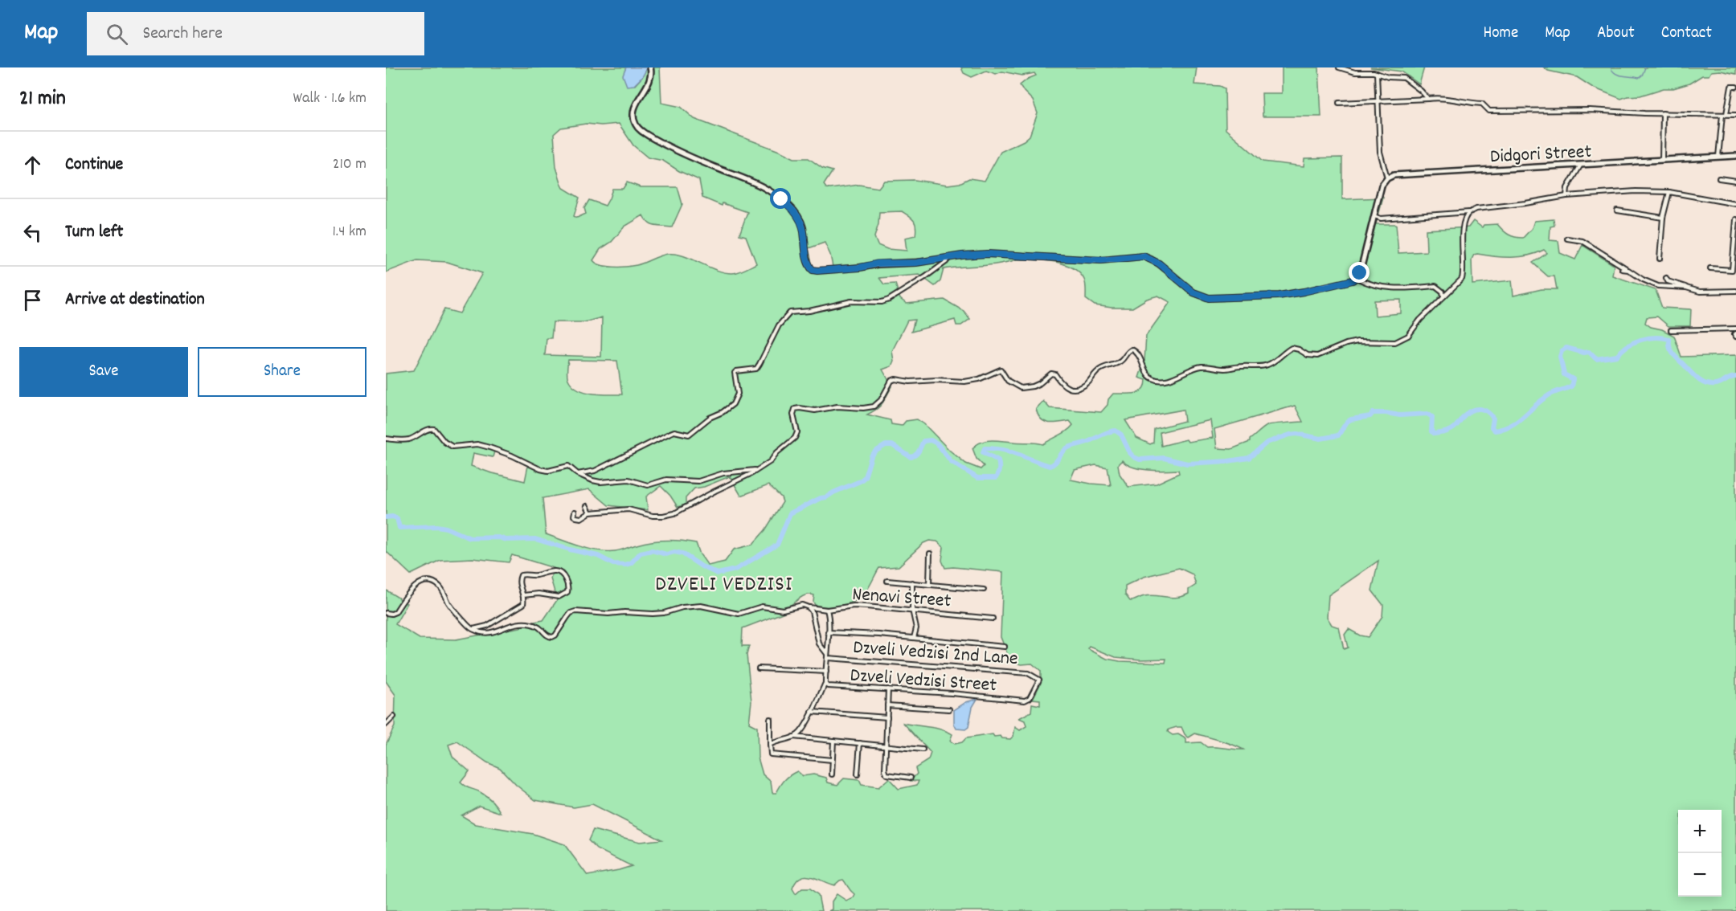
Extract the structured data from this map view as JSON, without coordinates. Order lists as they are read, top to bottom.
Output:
{
  "streets": {
    "street": [
      "Didgori Street",
      "Nenavi Street",
      "Dzveli Vedzisi 2nd Lane",
      "Dzveli Vedzisi Street"
    ]
  },
  "crossings": [
    ["Nenavi Street", "Dzveli Vedzisi Street"],
    ["Dzveli Vedzisi 2nd Lane", "Dzveli Vedzisi Street"]
  ],
  "districts": ["DZVELI VEDZISI"],
  "page": {
    "header": "Map",
    "search": "Search here",
    "nav": [
      "Home",
      "Map",
      "About",
      "Contact"
    ],
    "heading": ["21 min", "Walk · 1.6 km"],
    "list": [
      ["Continue", "210 m"],
      ["Turn left", "1.4 km"],
      "Arrive at destination"
    ],
    "buttons": ["Save", "Share"],
    "map_buttons": ["+", "−"]
  }
}
